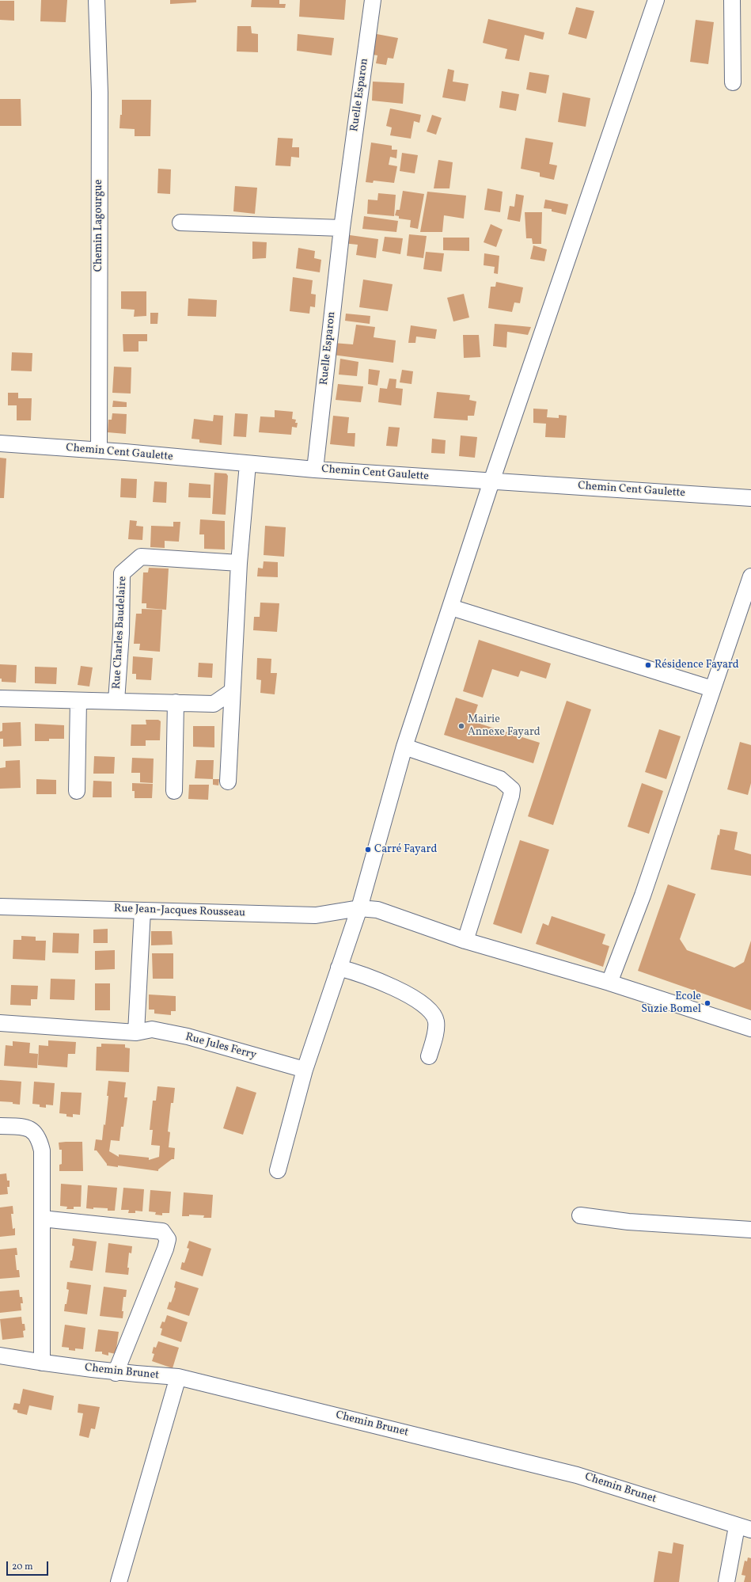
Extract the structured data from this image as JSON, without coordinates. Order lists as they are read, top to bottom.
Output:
{
  "streets": {
    "street": [
      "Ruelle Esparon",
      "Chemin Lagourgue",
      "Chemin Cent Gaulette",
      "Rue Charles Baudelaire",
      "Rue Jean-Jacques Rousseau",
      "Rue Jules Ferry",
      "Chemin Brunet"
    ]
  },
  "crossings": [
    ["Ruelle Esparon", "Chemin Cent Gaulette"],
    ["Chemin Lagourgue", "Chemin Cent Gaulette"]
  ],
  "places": [
    "Résidence Fayard",
    "Mairie Annexe Fayard",
    "Carré Fayard",
    "Ecole Suzie Bomel"
  ],
  "scale_bar": "20 m"
}
